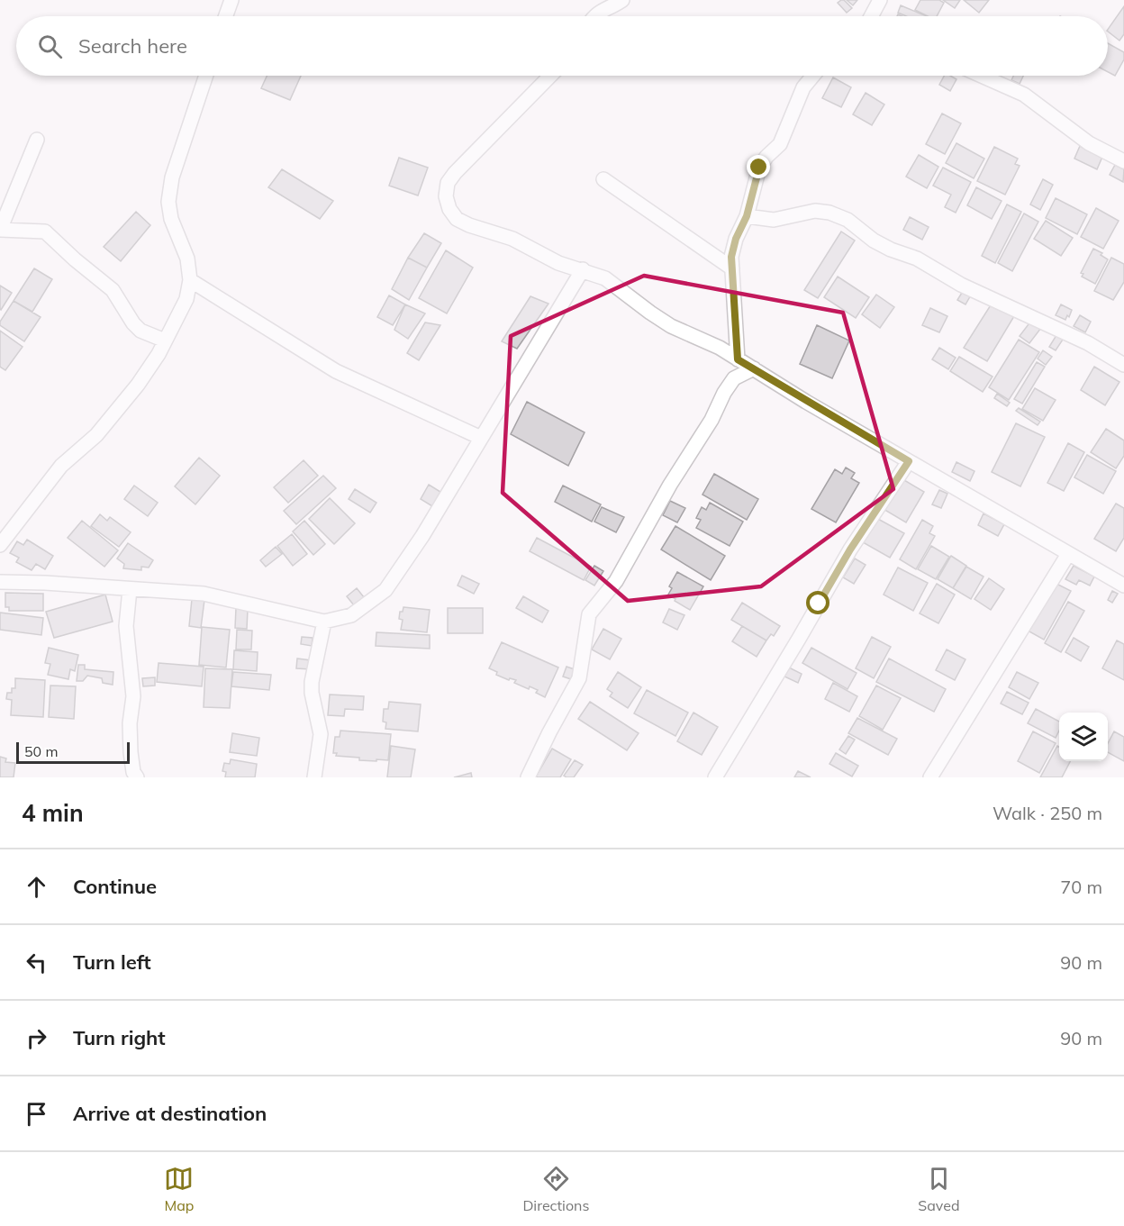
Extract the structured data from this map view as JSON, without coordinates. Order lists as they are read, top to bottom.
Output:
{
  "scale_bar": "50 m",
  "page": {
    "search": "Search here",
    "scale": "50 m",
    "heading": ["4 min", "Walk · 250 m"],
    "list": [
      ["Continue", "70 m"],
      ["Turn left", "90 m"],
      ["Turn right", "90 m"],
      "Arrive at destination"
    ],
    "nav": ["Map", "Directions", "Saved"]
  }
}
